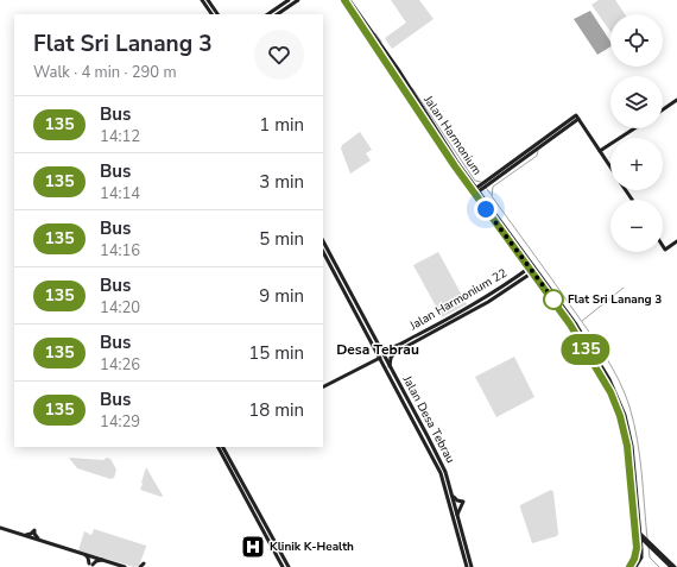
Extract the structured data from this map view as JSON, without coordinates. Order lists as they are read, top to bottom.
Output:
{
  "streets": {
    "main road": ["Jalan Harmonium", "Jalan Harmonium 22", "Jalan Desa Tebrau"]
  },
  "crossings": [
    ["Jalan Harmonium", "Jalan Harmonium 22"]
  ],
  "districts": ["Desa Tebrau"],
  "places": {
    "other": ["Flat Sri Lanang 3"],
    "hospital": ["Klinik K-Health"]
  },
  "lines": ["bus line 135"],
  "page": {
    "on_map": "135",
    "map_buttons": ["+", "−"],
    "heading": ["Flat Sri Lanang 3", "Walk · 4 min · 290 m"],
    "list": [
      {
        "mark": "135",
        "name": "Bus",
        "note": "14:12",
        "value": "1 min"
      },
      {
        "mark": "135",
        "name": "Bus",
        "note": "14:14",
        "value": "3 min"
      },
      {
        "mark": "135",
        "name": "Bus",
        "note": "14:16",
        "value": "5 min"
      },
      {
        "mark": "135",
        "name": "Bus",
        "note": "14:20",
        "value": "9 min"
      },
      {
        "mark": "135",
        "name": "Bus",
        "note": "14:26",
        "value": "15 min"
      },
      {
        "mark": "135",
        "name": "Bus",
        "note": "14:29",
        "value": "18 min"
      }
    ]
  }
}
